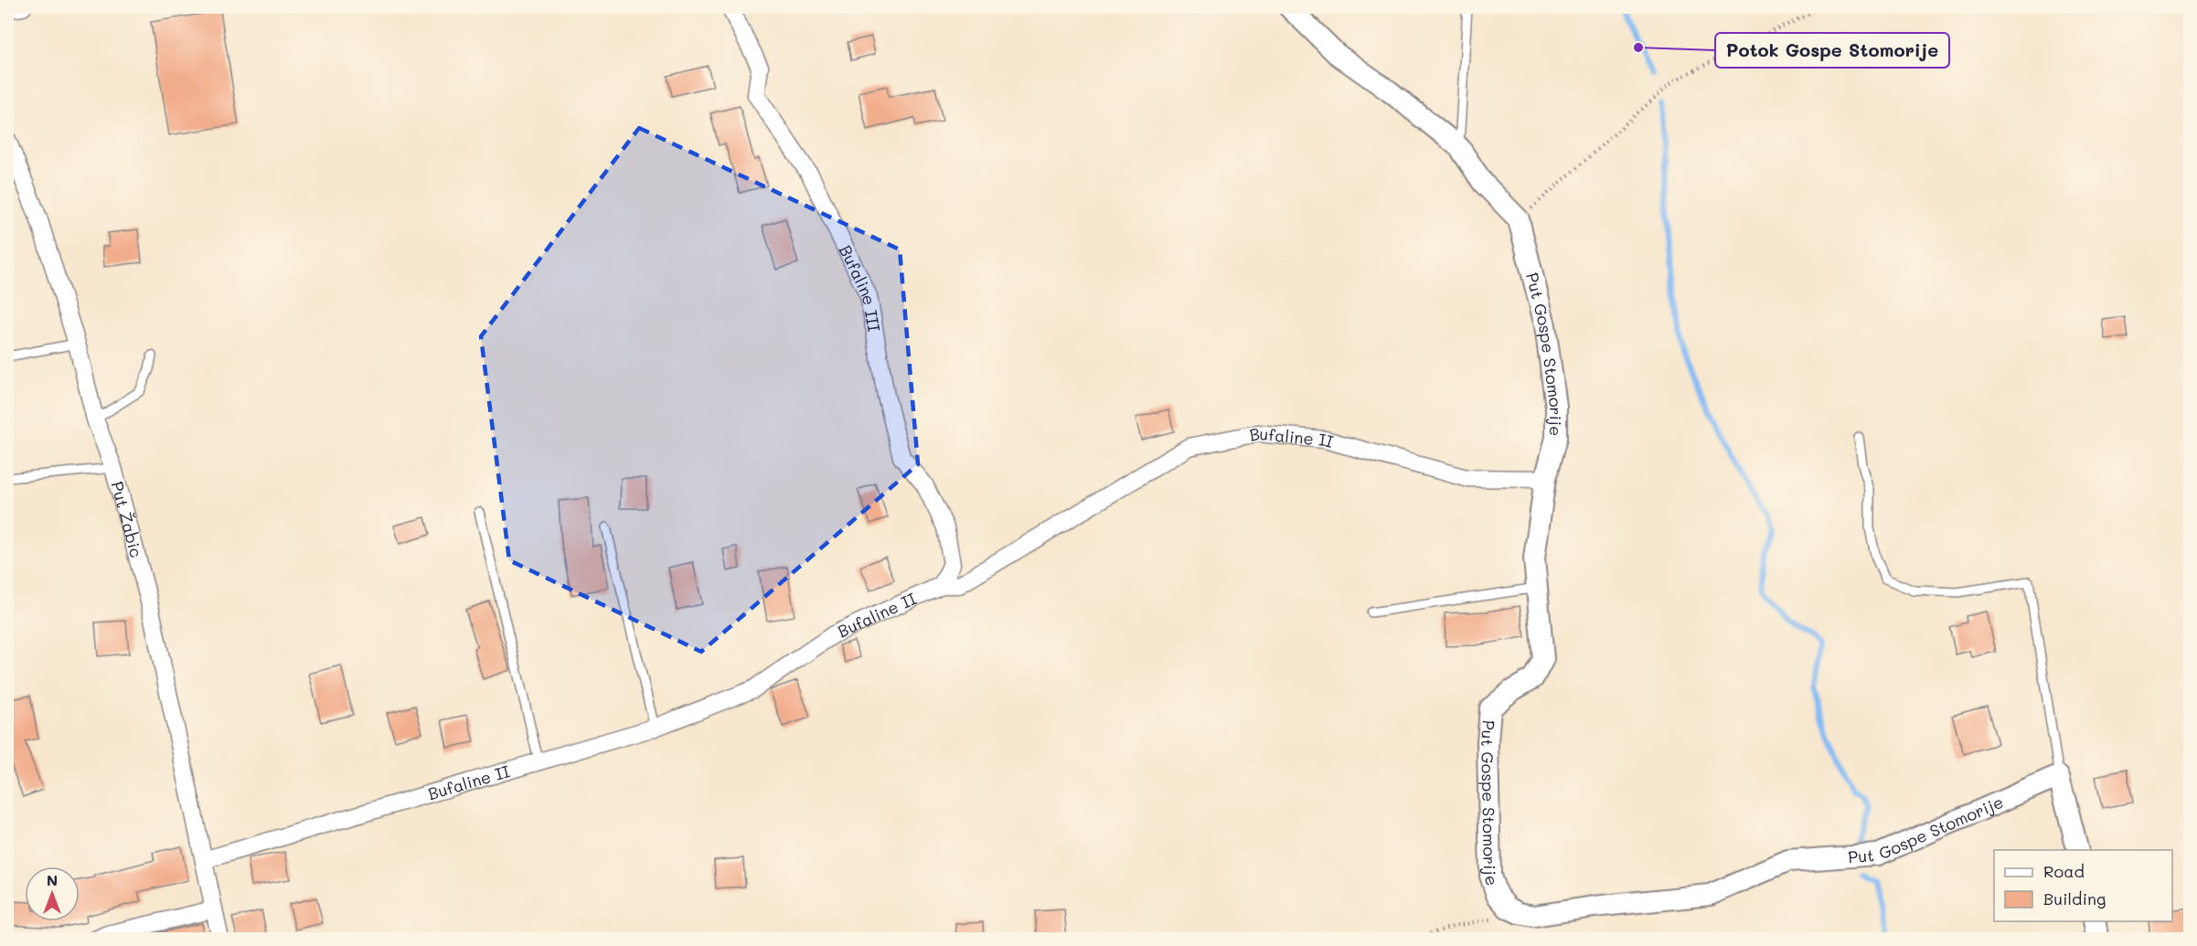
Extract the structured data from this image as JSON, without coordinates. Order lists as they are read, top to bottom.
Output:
{
  "streets": {
    "street": [
      "Bufaline III",
      "Put Gospe Stomorije",
      "Bufaline II",
      "Put Žabic"
    ]
  },
  "crossings": [
    ["Bufaline III", "Bufaline II"],
    ["Put Gospe Stomorije", "Bufaline II"],
    ["Bufaline II", "Put Žabic"]
  ],
  "places": ["Potok Gospe Stomorije"],
  "legend": ["Road", "Building"],
  "north": "top"
}
